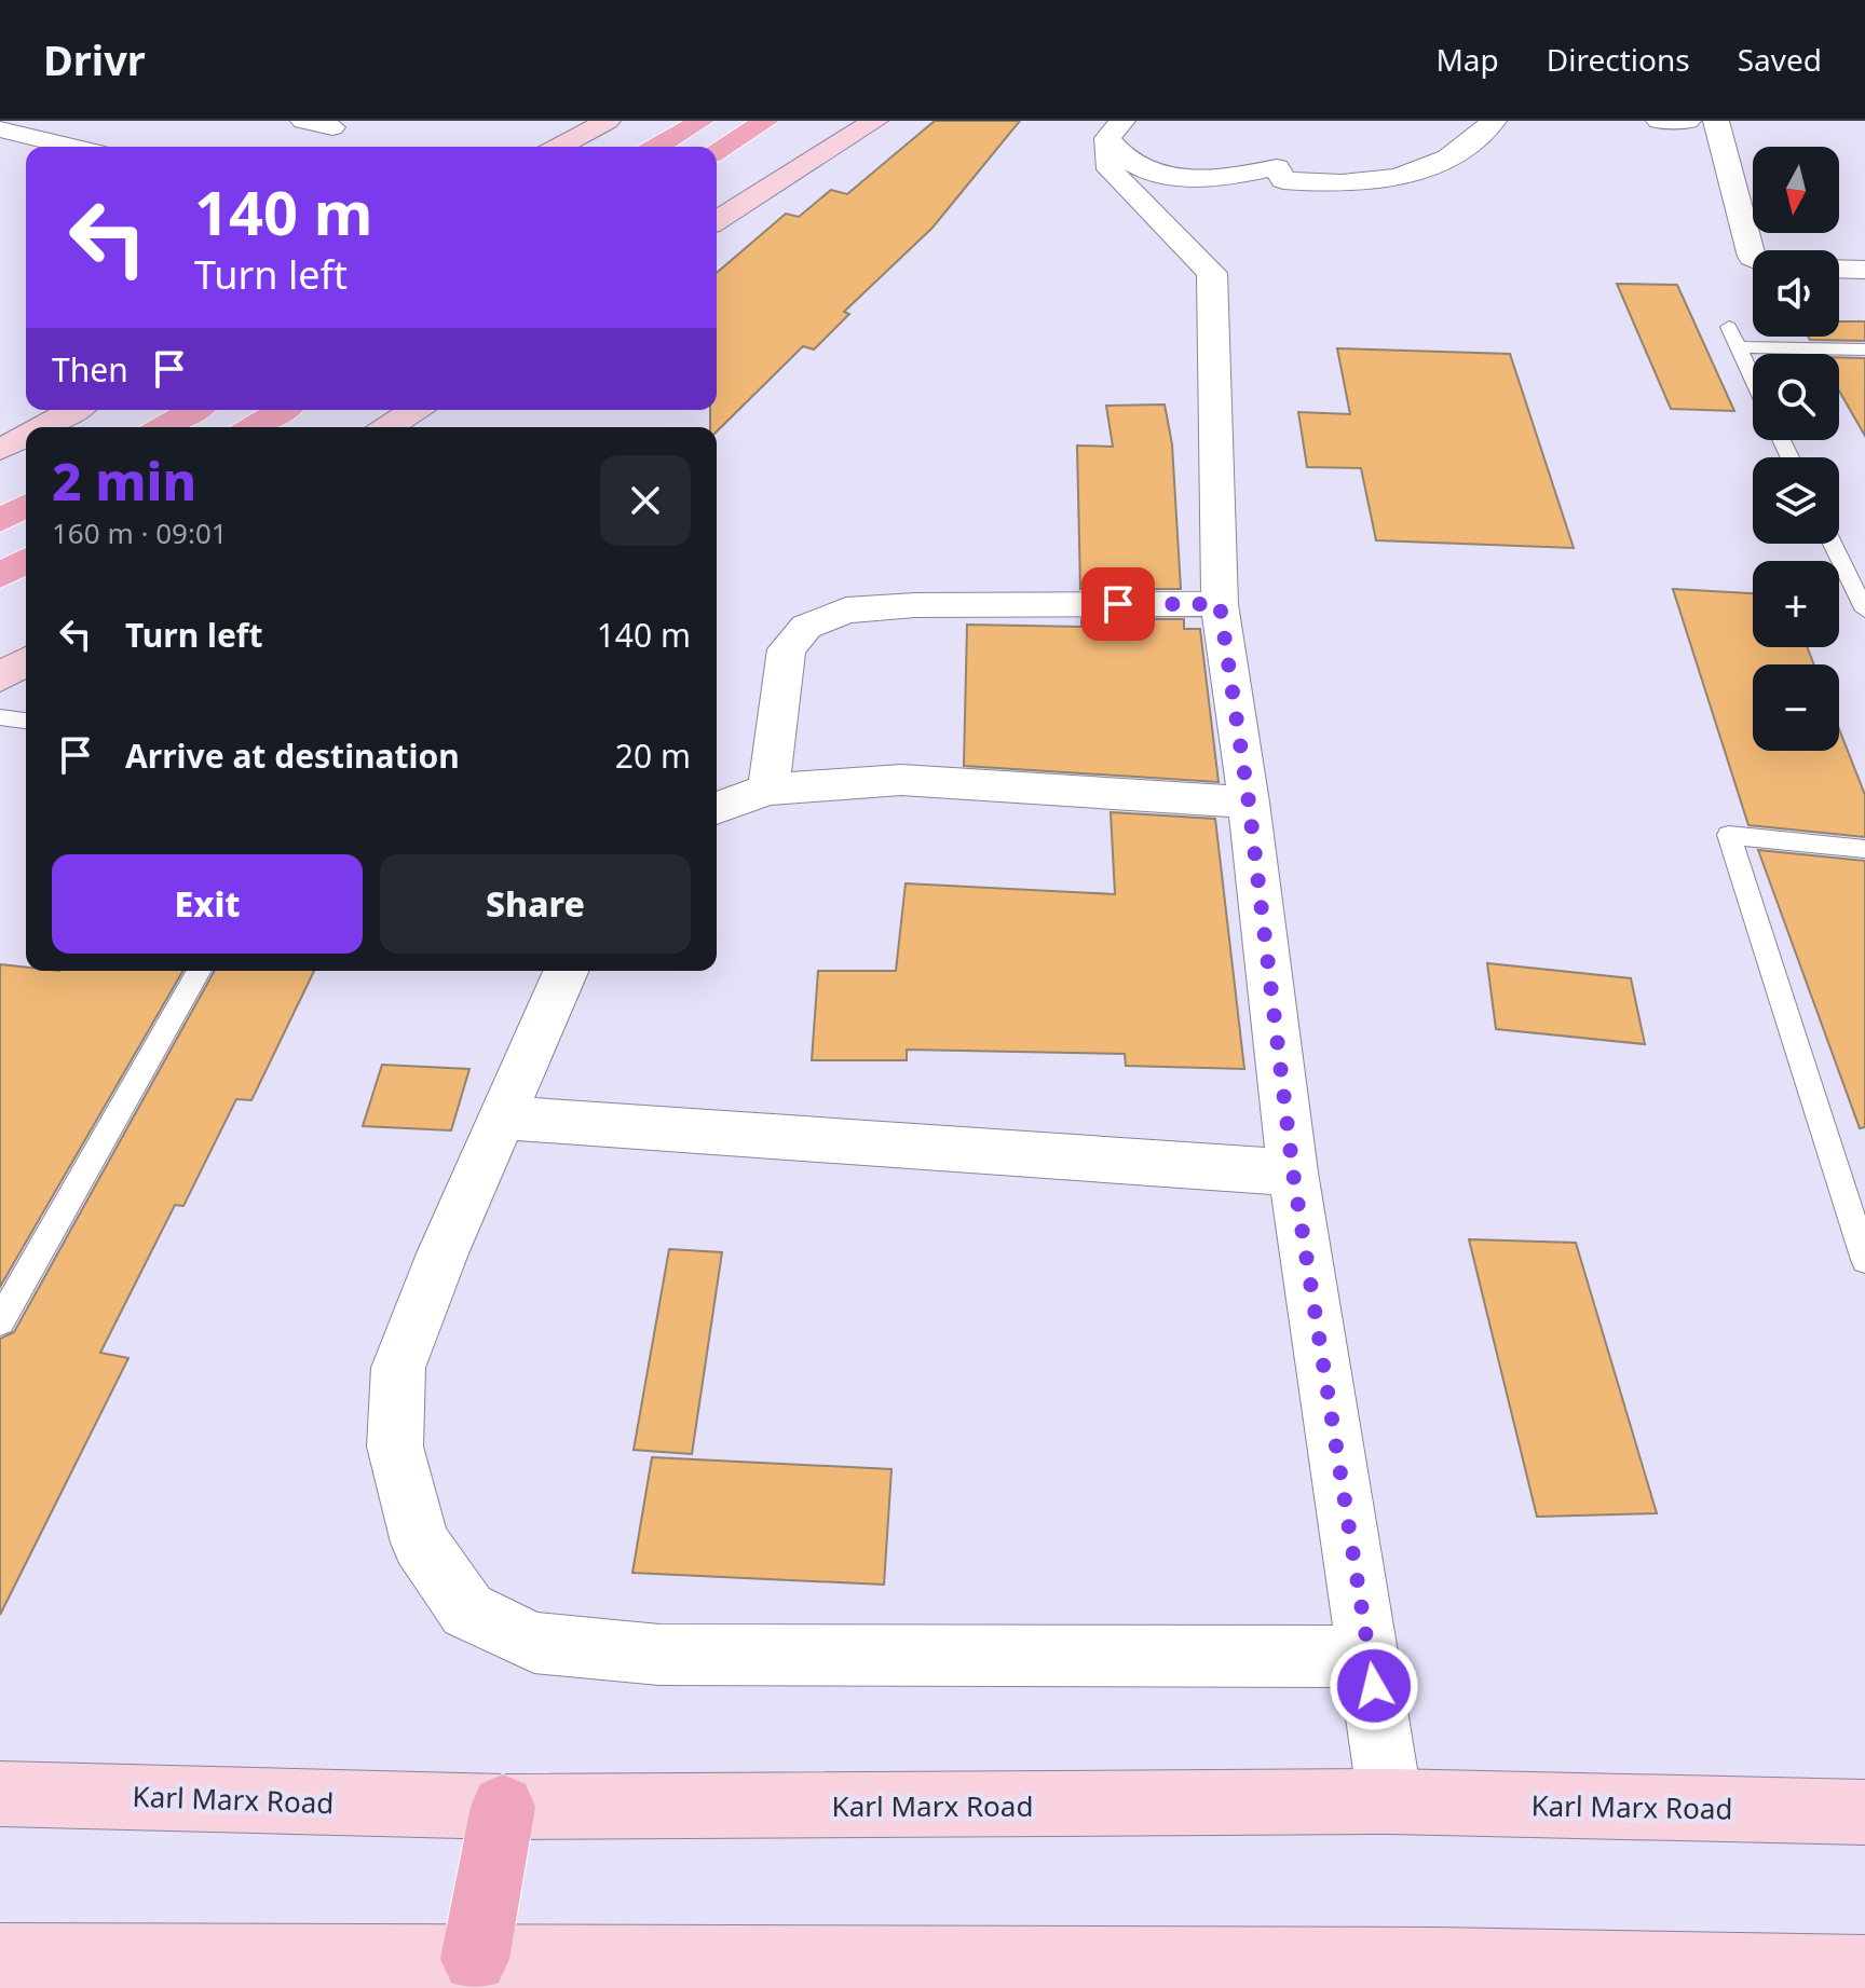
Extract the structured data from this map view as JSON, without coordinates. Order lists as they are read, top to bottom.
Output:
{
  "streets": {
    "main road": ["Karl Marx Road"]
  },
  "north": "bottom",
  "page": {
    "header": "Drivr",
    "nav": ["Map", "Directions", "Saved"],
    "map_buttons": ["+", "−"],
    "turn": ["140 m", "Turn left"],
    "then": "Then",
    "heading": ["2 min", "160 m · 09:01"],
    "list": [
      {
        "name": "Turn left",
        "value": "140 m"
      },
      {
        "name": "Arrive at destination",
        "value": "20 m"
      }
    ],
    "buttons": ["Exit", "Share"]
  }
}
